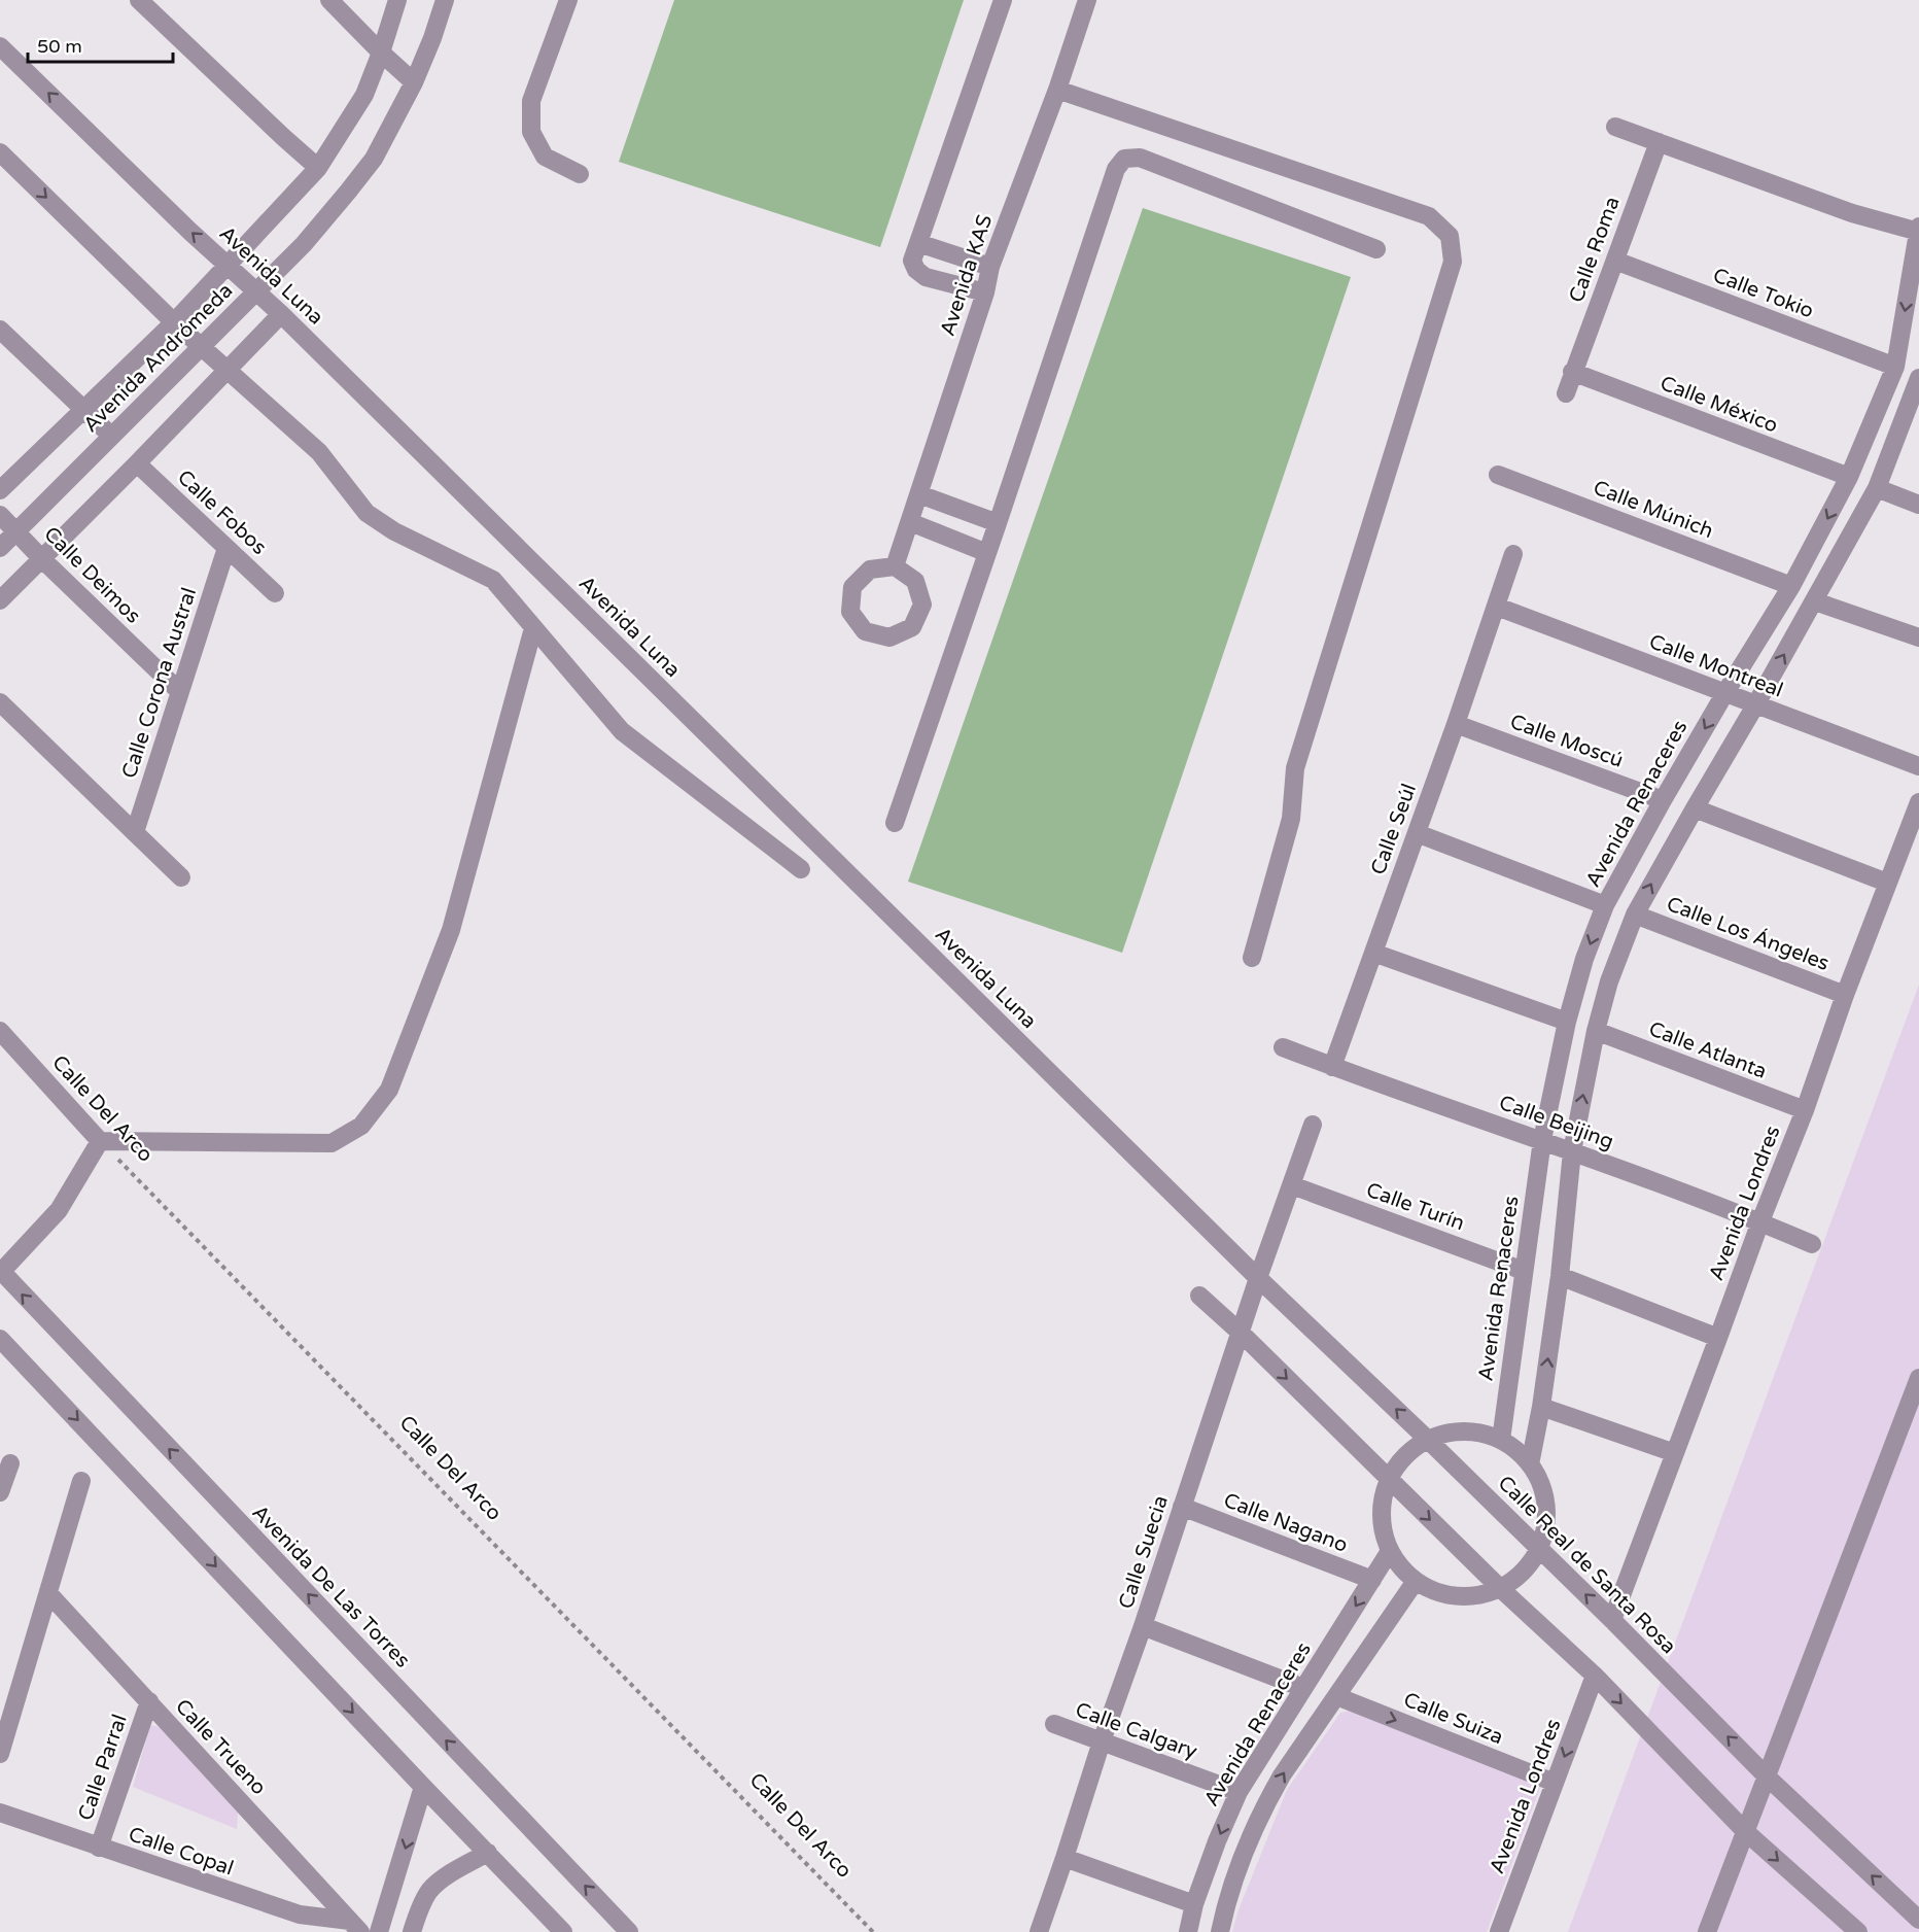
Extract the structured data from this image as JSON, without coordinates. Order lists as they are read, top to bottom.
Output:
{
  "streets": {
    "street": [
      "Calle Roma",
      "Avenida Luna",
      "Avenida KAS",
      "Calle Tokio",
      "Avenida Andrómeda",
      "Calle México",
      "Calle Múnich",
      "Calle Fobos",
      "Calle Deimos",
      "Calle Montreal",
      "Calle Corona Austral",
      "Calle Moscú",
      "Avenida Renaceres",
      "Calle Seúl",
      "Calle Los Ángeles",
      "Calle Atlanta",
      "Calle Del Arco",
      "Calle Beijing",
      "Avenida Londres",
      "Calle Turín",
      "Calle Nagano",
      "Calle Suecia",
      "Calle Real de Santa Rosa",
      "Avenida De Las Torres",
      "Calle Suiza",
      "Calle Calgary",
      "Calle Trueno",
      "Calle Parral",
      "Calle Copal"
    ]
  },
  "crossings": [
    ["Calle Roma", "Calle Tokio"],
    ["Calle Roma", "Calle México"],
    ["Avenida Luna", "Avenida Andrómeda"],
    ["Avenida Luna", "Calle Real de Santa Rosa"],
    ["Calle Tokio", "Avenida Renaceres"],
    ["Avenida Andrómeda", "Calle Deimos"],
    ["Calle México", "Avenida Renaceres"],
    ["Calle Múnich", "Avenida Renaceres"],
    ["Calle Fobos", "Calle Corona Austral"],
    ["Calle Deimos", "Calle Corona Austral"],
    ["Calle Montreal", "Avenida Renaceres"],
    ["Calle Montreal", "Calle Seúl"],
    ["Calle Moscú", "Avenida Renaceres"],
    ["Calle Moscú", "Calle Seúl"],
    ["Avenida Renaceres", "Calle Beijing"],
    ["Avenida Renaceres", "Calle Turín"],
    ["Avenida Renaceres", "Calle Nagano"],
    ["Avenida Renaceres", "Calle Calgary"],
    ["Calle Seúl", "Calle Beijing"],
    ["Calle Los Ángeles", "Avenida Londres"],
    ["Calle Atlanta", "Avenida Londres"],
    ["Calle Beijing", "Avenida Londres"],
    ["Avenida Londres", "Calle Real de Santa Rosa"],
    ["Avenida Londres", "Calle Suiza"],
    ["Calle Turín", "Calle Suecia"],
    ["Calle Nagano", "Calle Suecia"],
    ["Calle Suecia", "Calle Real de Santa Rosa"],
    ["Calle Suecia", "Calle Calgary"],
    ["Calle Trueno", "Calle Parral"],
    ["Calle Trueno", "Calle Copal"],
    ["Calle Parral", "Calle Copal"]
  ],
  "scale_bar": "50 m"
}
